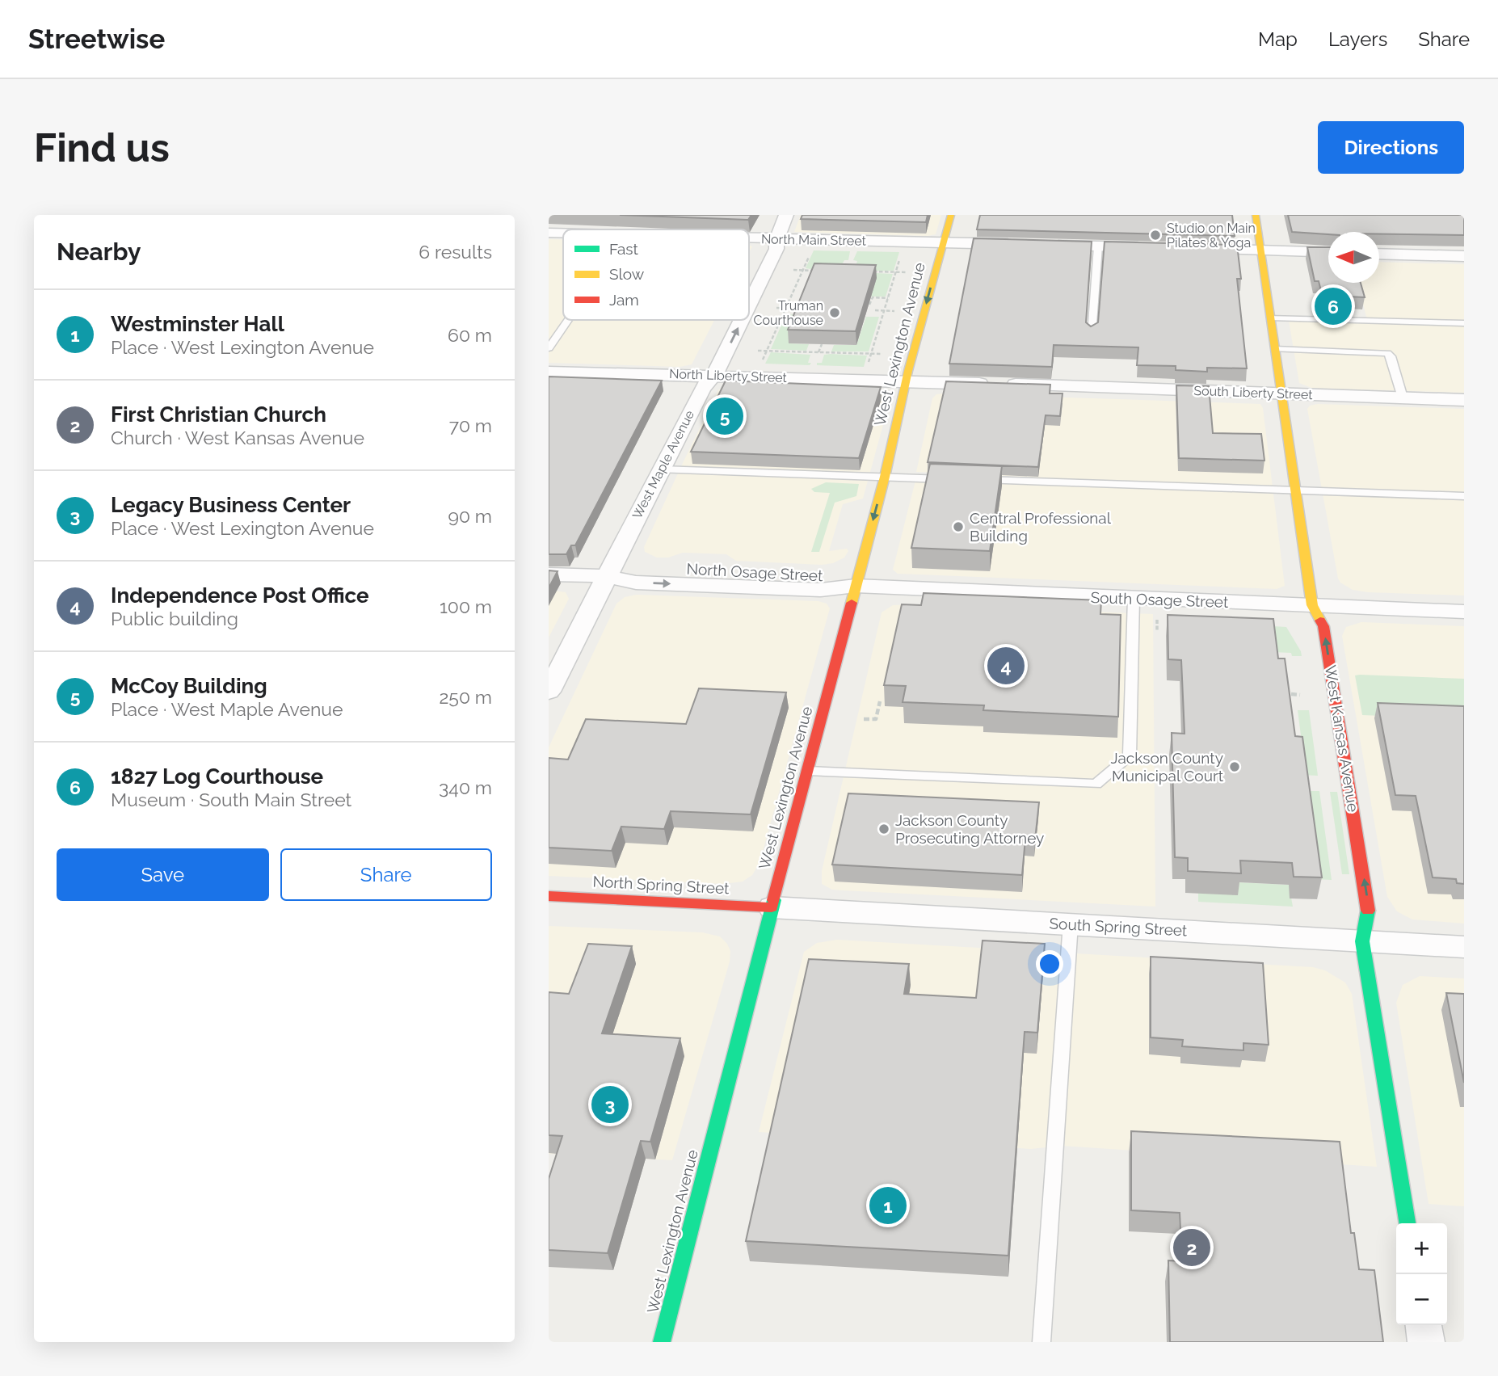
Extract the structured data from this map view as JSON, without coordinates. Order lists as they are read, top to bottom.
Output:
{
  "streets": {
    "street": [
      "North Main Street",
      "West Lexington Avenue",
      "North Liberty Street",
      "South Liberty Street",
      "West Maple Avenue",
      "North Osage Street",
      "South Osage Street",
      "West Kansas Avenue",
      "North Spring Street",
      "South Spring Street"
    ]
  },
  "crossings": [
    ["North Main Street", "West Lexington Avenue"],
    ["North Main Street", "West Maple Avenue"],
    ["West Lexington Avenue", "North Liberty Street"],
    ["West Lexington Avenue", "South Liberty Street"],
    ["West Lexington Avenue", "North Osage Street"],
    ["West Lexington Avenue", "South Osage Street"],
    ["West Lexington Avenue", "North Spring Street"],
    ["West Lexington Avenue", "South Spring Street"],
    ["North Liberty Street", "South Liberty Street"],
    ["North Liberty Street", "West Maple Avenue"],
    ["South Liberty Street", "West Kansas Avenue"],
    ["West Maple Avenue", "North Osage Street"],
    ["North Osage Street", "South Osage Street"],
    ["South Osage Street", "West Kansas Avenue"],
    ["West Kansas Avenue", "South Spring Street"],
    ["North Spring Street", "South Spring Street"]
  ],
  "places": [
    "Studio on Main Pilates & Yoga",
    "Truman Courthouse",
    "Central Professional Building",
    "Jackson County Municipal Court",
    "Jackson County Prosecuting Attorney"
  ],
  "legend": ["Fast", "Slow", "Jam"],
  "north": "left",
  "page": {
    "header": "Streetwise",
    "nav": ["Map", "Layers", "Share"],
    "buttons": [
      "Directions",
      ["Save", "Share"]
    ],
    "title": "Find us",
    "heading": ["Nearby", "6 results"],
    "pins": [
      "6",
      "5",
      "4",
      "3",
      "1",
      "2"
    ],
    "list": [
      {
        "mark": "1",
        "name": "Westminster Hall",
        "note": "Place · West Lexington Avenue",
        "value": "60 m"
      },
      {
        "mark": "2",
        "name": "First Christian Church",
        "note": "Church · West Kansas Avenue",
        "value": "70 m"
      },
      {
        "mark": "3",
        "name": "Legacy Business Center",
        "note": "Place · West Lexington Avenue",
        "value": "90 m"
      },
      {
        "mark": "4",
        "name": "Independence Post Office",
        "note": "Public building",
        "value": "100 m"
      },
      {
        "mark": "5",
        "name": "McCoy Building",
        "note": "Place · West Maple Avenue",
        "value": "250 m"
      },
      {
        "mark": "6",
        "name": "1827 Log Courthouse",
        "note": "Museum · South Main Street",
        "value": "340 m"
      }
    ],
    "map_buttons": ["+", "−"]
  }
}
